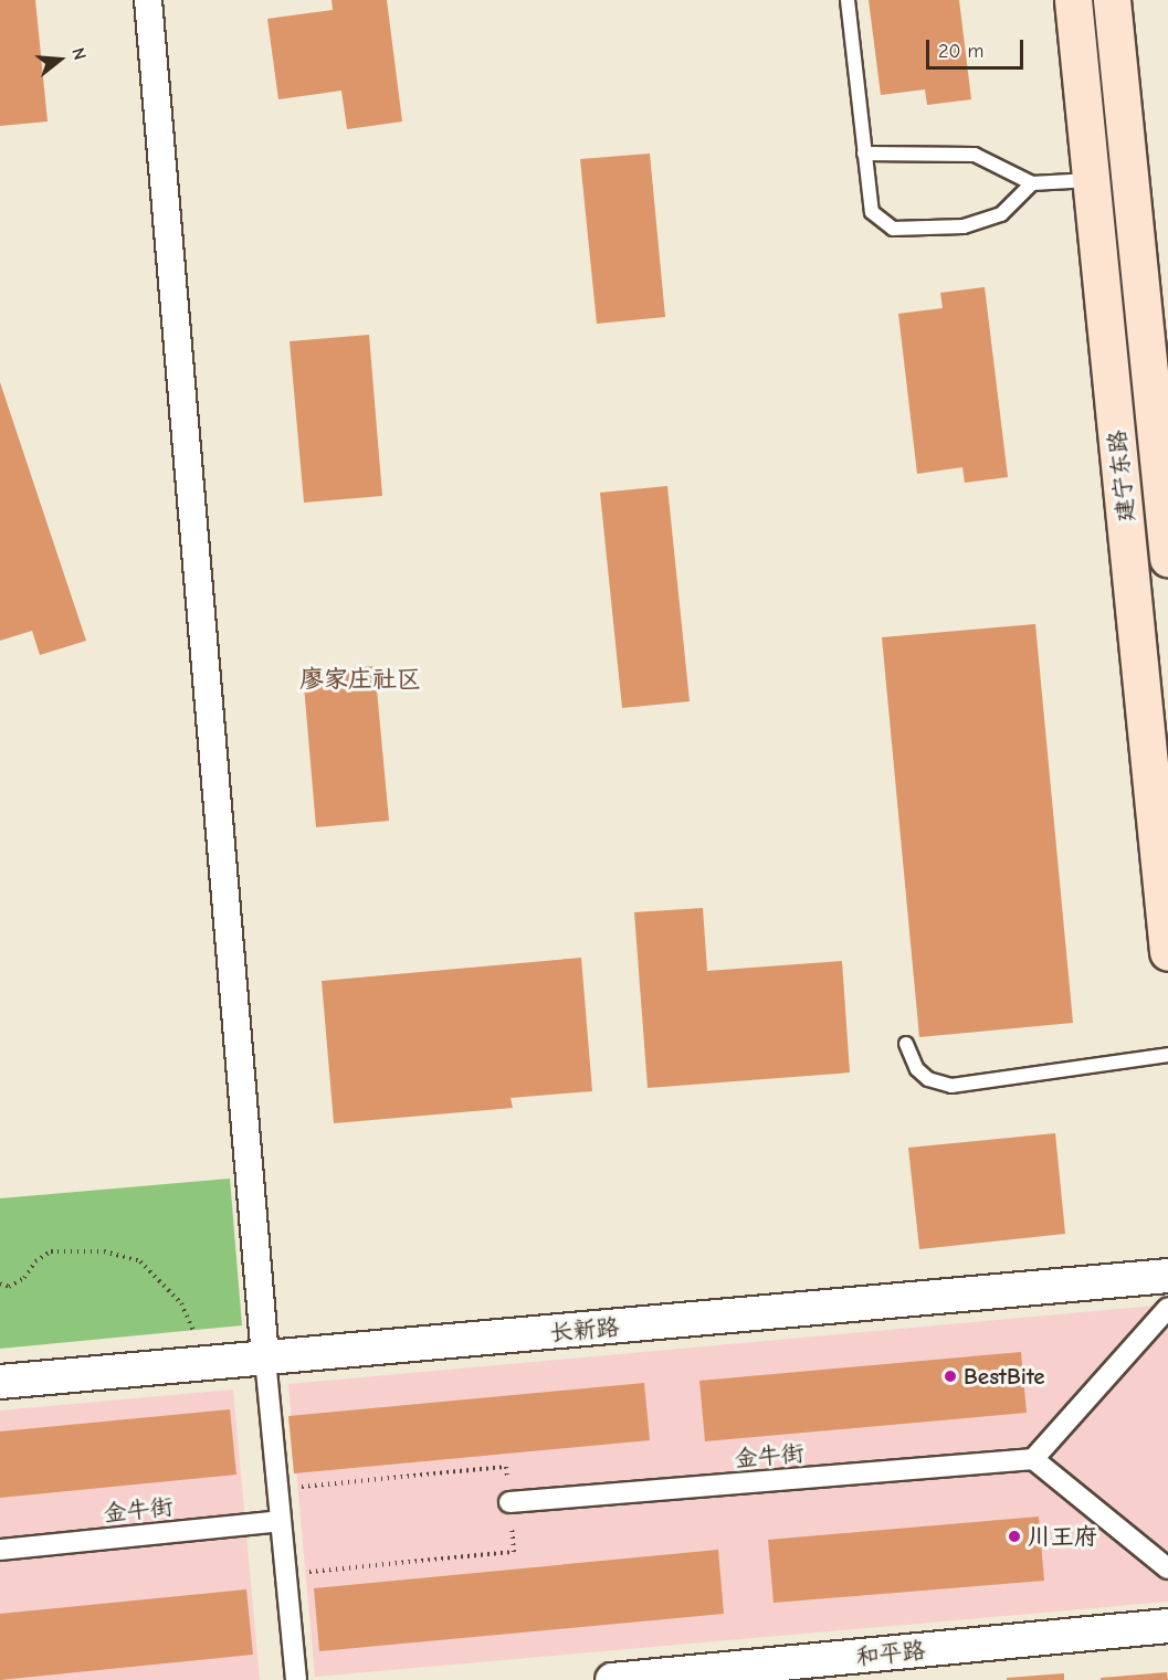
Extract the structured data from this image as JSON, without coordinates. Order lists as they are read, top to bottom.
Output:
{
  "streets": {
    "main road": ["建宁东路"],
    "street": ["长新路", "金牛街", "和平路"]
  },
  "districts": ["廖家庄社区"],
  "places": ["BestBite", "川王府"],
  "scale_bar": "20 m",
  "north": "right"
}
